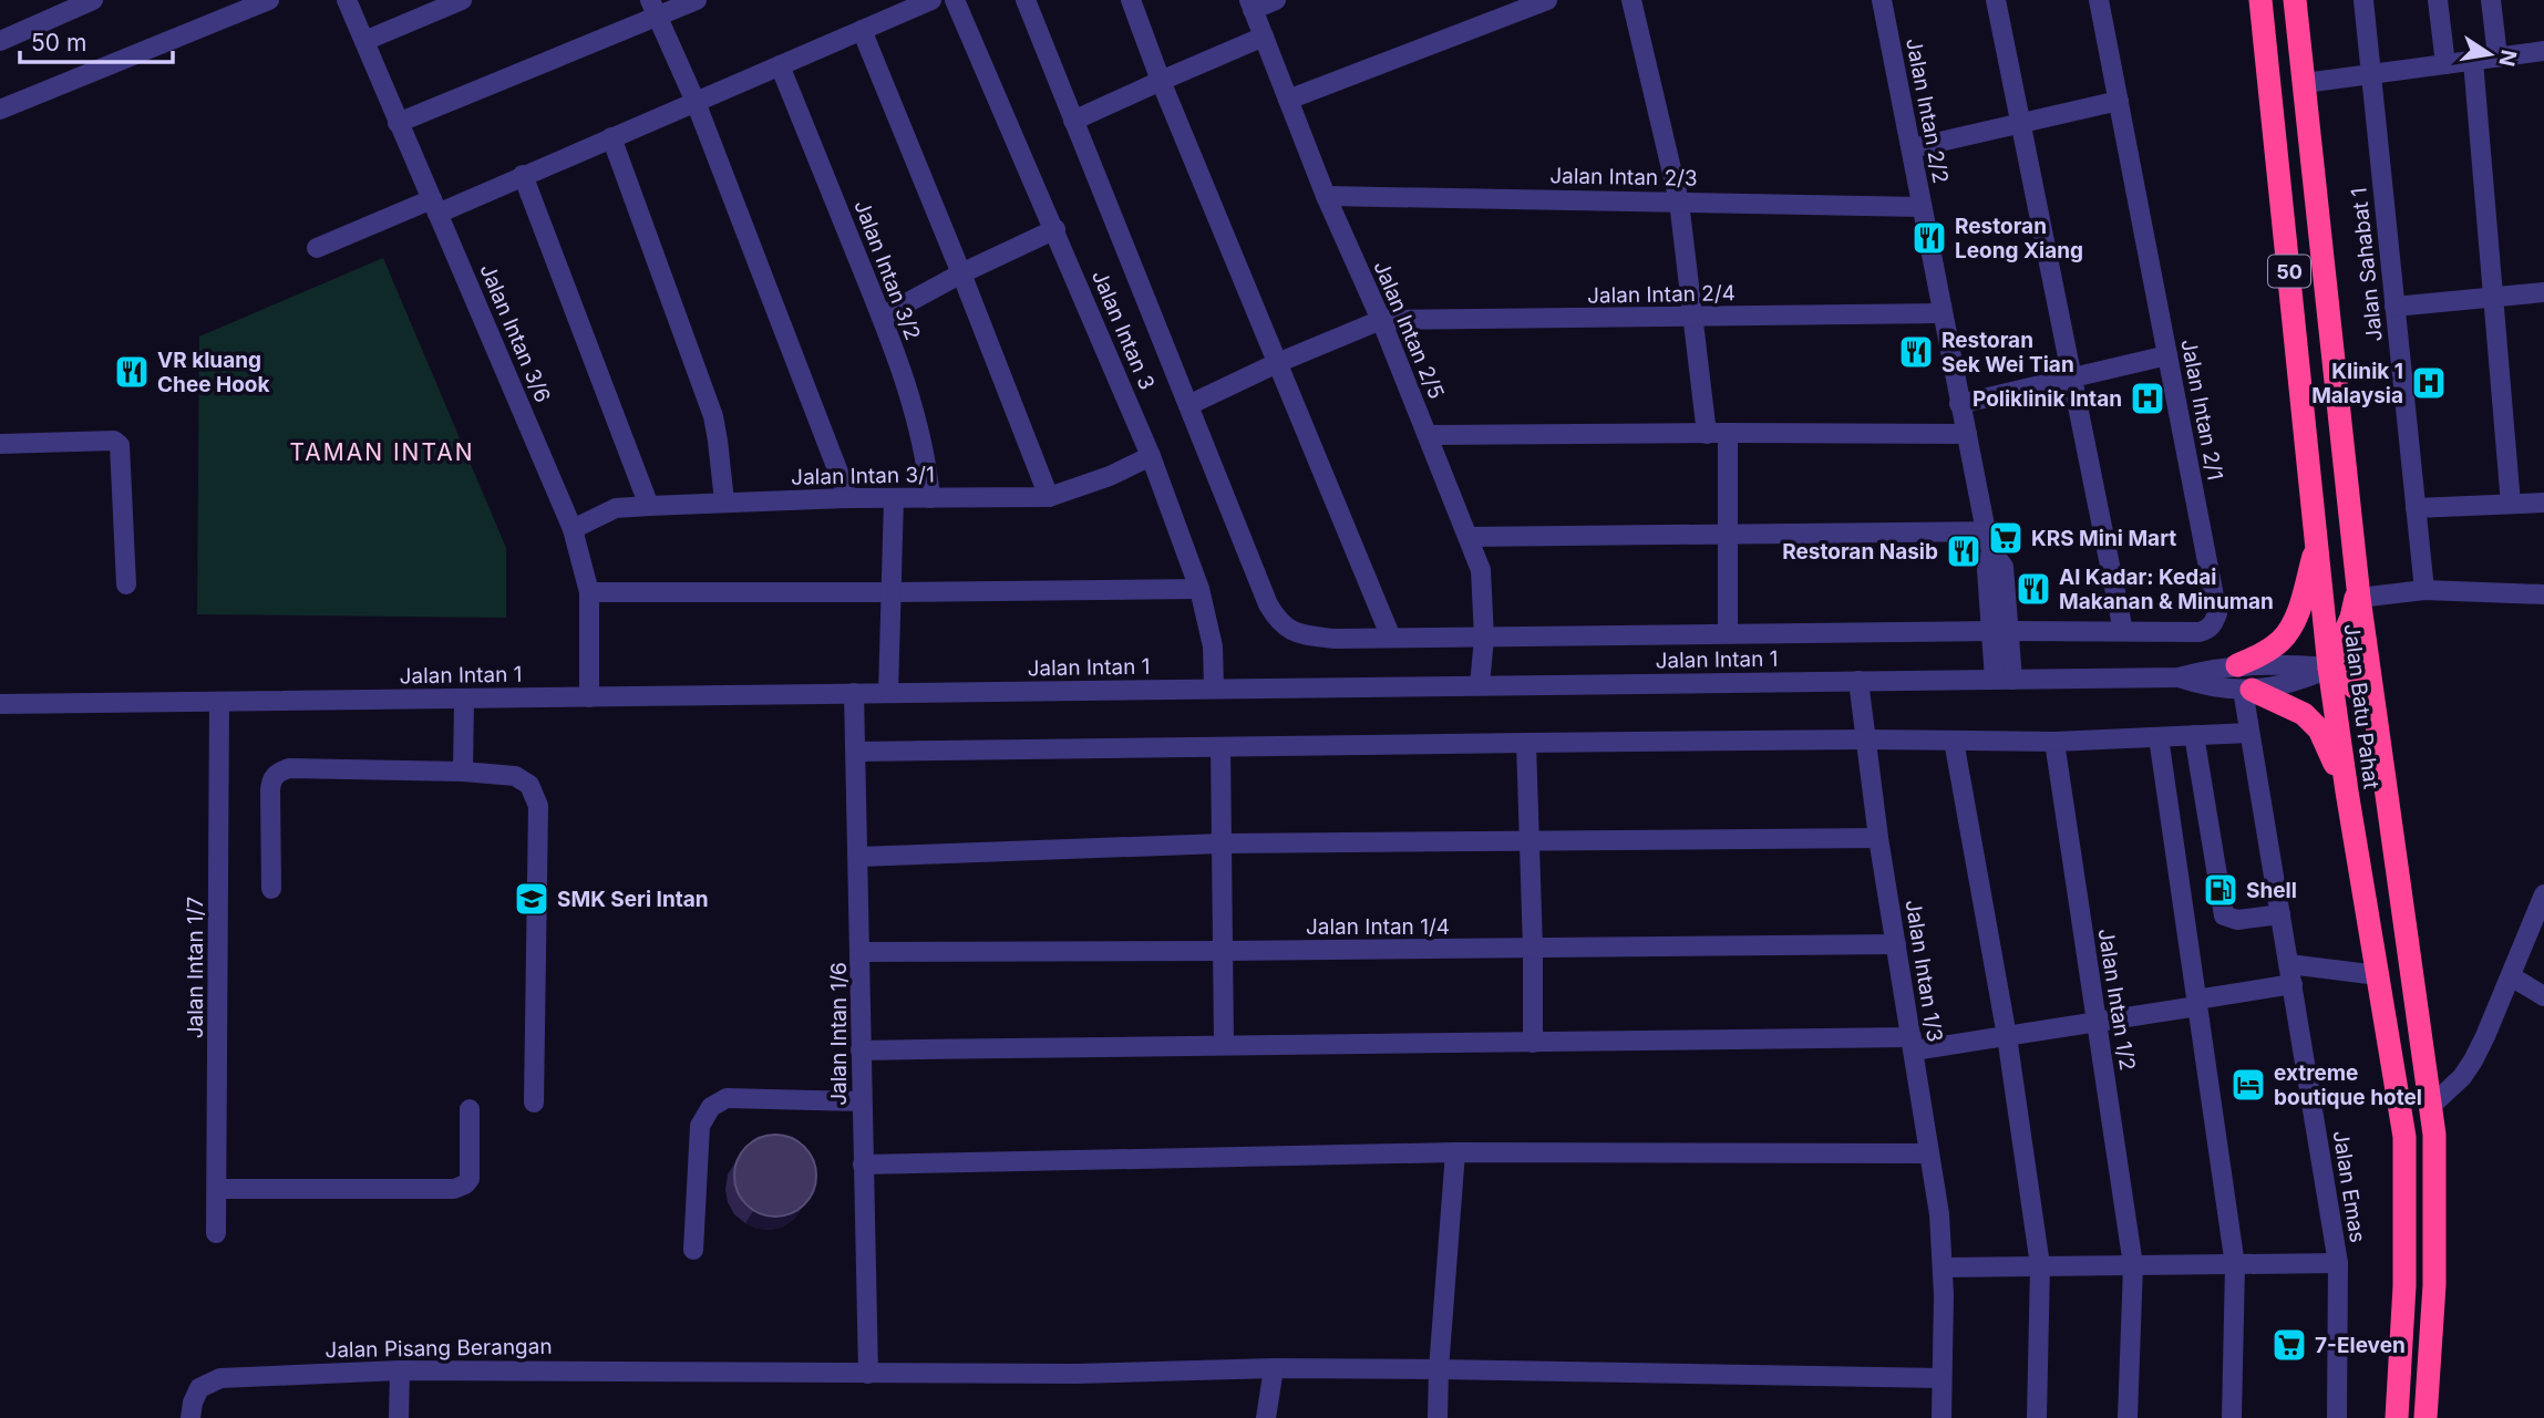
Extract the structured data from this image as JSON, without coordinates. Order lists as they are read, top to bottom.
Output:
{
  "streets": {
    "highway": ["50", "Jalan Batu Pahat"],
    "street": [
      "Jalan Intan 2/2",
      "Jalan Intan 2/3",
      "Jalan Sahabat 1",
      "Jalan Intan 3/2",
      "Jalan Intan 2/4",
      "Jalan Intan 3",
      "Jalan Intan 2/5",
      "Jalan Intan 3/6",
      "Jalan Intan 2/1",
      "Jalan Intan 3/1",
      "Jalan Intan 1",
      "Jalan Intan 1/4",
      "Jalan Intan 1/7",
      "Jalan Intan 1/3",
      "Jalan Intan 1/2",
      "Jalan Intan 1/6",
      "Jalan Emas",
      "Jalan Pisang Berangan"
    ]
  },
  "crossings": [
    ["Jalan Intan 2/2", "Jalan Intan 2/3"],
    ["Jalan Intan 2/2", "Jalan Intan 2/4"],
    ["Jalan Intan 2/2", "Jalan Intan 2/1"],
    ["Jalan Intan 2/2", "Jalan Intan 1"],
    ["Jalan Intan 2/3", "Jalan Intan 2/5"],
    ["Jalan Intan 3/2", "Jalan Intan 3/1"],
    ["Jalan Intan 2/4", "Jalan Intan 2/5"],
    ["Jalan Intan 3", "Jalan Intan 3/1"],
    ["Jalan Intan 3", "Jalan Intan 1"],
    ["Jalan Intan 2/5", "Jalan Intan 1"],
    ["Jalan Intan 3/6", "Jalan Intan 3/1"],
    ["Jalan Intan 3/6", "Jalan Intan 1"],
    ["Jalan Intan 2/1", "Jalan Intan 1"],
    ["Jalan Intan 1", "Jalan Batu Pahat"],
    ["Jalan Intan 1", "Jalan Intan 1/7"],
    ["Jalan Intan 1", "Jalan Intan 1/3"],
    ["Jalan Intan 1", "Jalan Intan 1/6"],
    ["Jalan Intan 1", "Jalan Emas"],
    ["Jalan Intan 1/4", "Jalan Intan 1/3"],
    ["Jalan Intan 1/4", "Jalan Intan 1/6"],
    ["Jalan Intan 1/3", "Jalan Pisang Berangan"],
    ["Jalan Intan 1/6", "Jalan Pisang Berangan"]
  ],
  "districts": ["TAMAN INTAN"],
  "places": {
    "restaurant": [
      "Restoran Leong Xiang",
      "Restoran Sek Wei Tian",
      "VR kluang Chee Hook",
      "Restoran Nasib",
      "Al Kadar: Kedai Makanan & Minuman"
    ],
    "hospital": ["Klinik 1 Malaysia", "Poliklinik Intan"],
    "supermarket": ["KRS Mini Mart", "7-Eleven"],
    "fuel station": ["Shell"],
    "school or university": ["SMK Seri Intan"],
    "hotel": ["extreme boutique hotel"]
  },
  "scale_bar": "50 m",
  "north": "right"
}
